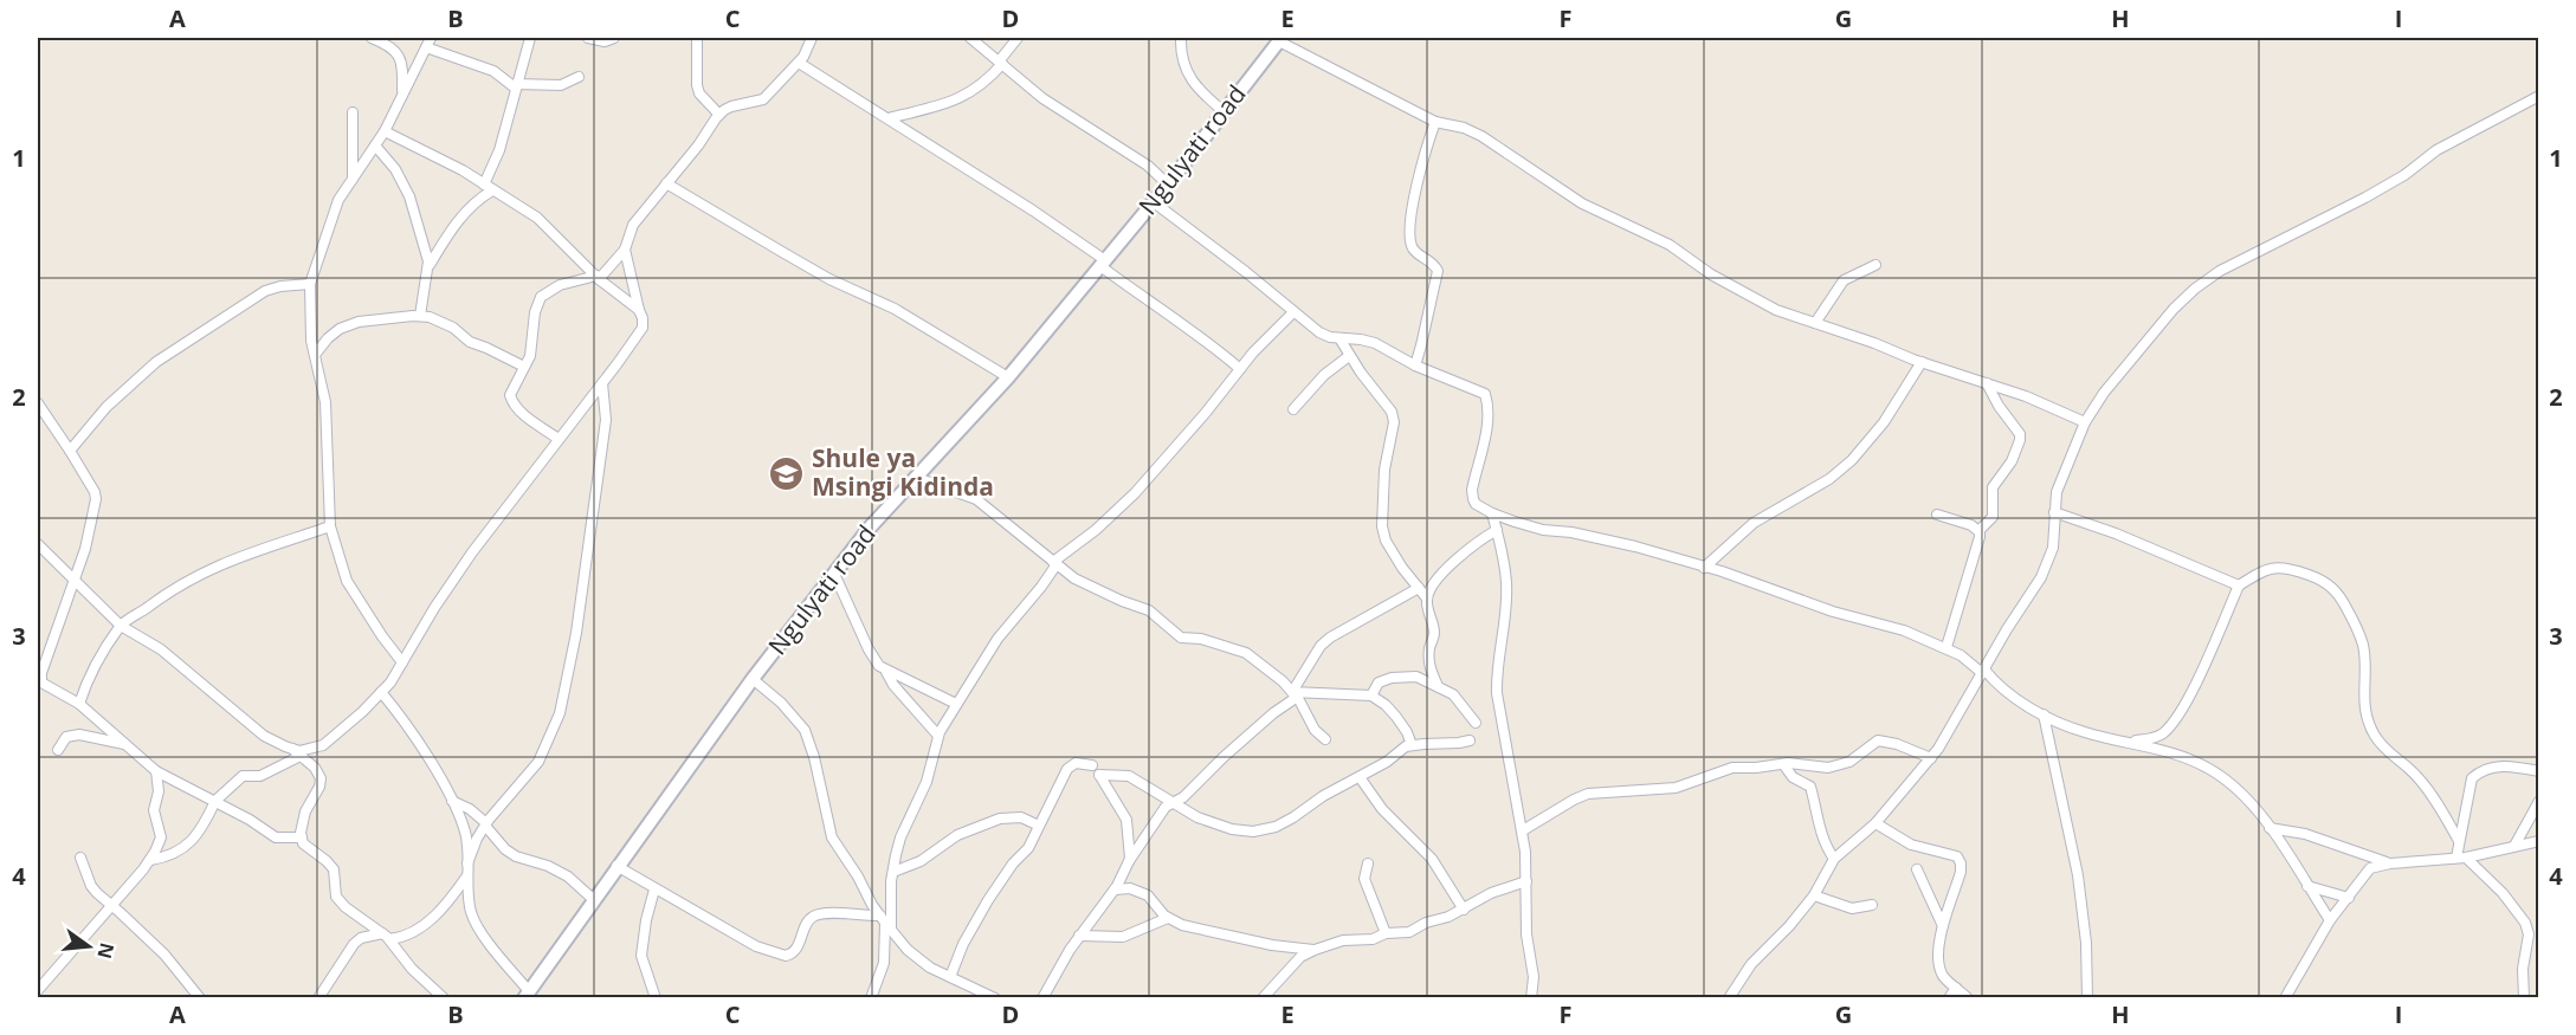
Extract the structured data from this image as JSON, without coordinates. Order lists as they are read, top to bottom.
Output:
{
  "streets": {
    "main road": ["Ngulyati road"]
  },
  "places": {
    "school or university": ["Shule ya Msingi Kidinda"]
  },
  "north": "right",
  "grid": {
    "columns": [
      "A",
      "B",
      "C",
      "D",
      "E",
      "F",
      "G",
      "H",
      "I"
    ],
    "rows": [
      "1",
      "2",
      "3",
      "4"
    ]
  }
}
